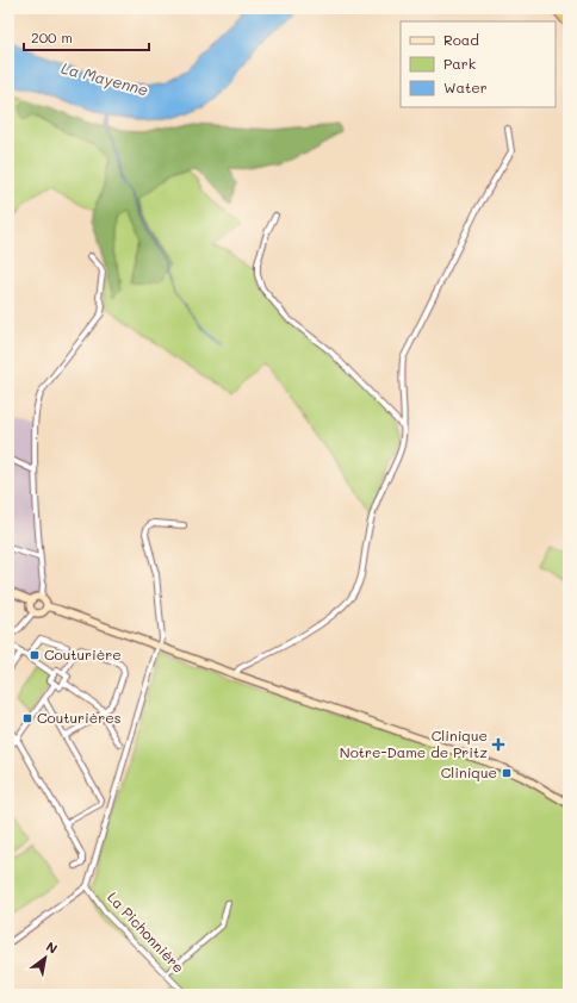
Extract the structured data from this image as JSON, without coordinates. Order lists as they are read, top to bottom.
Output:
{
  "streets": {
    "street": ["La Pichonnière"]
  },
  "water": ["La Mayenne"],
  "places": {
    "transit": ["Couturière", "Couturières", "Clinique"],
    "health": ["Clinique Notre-Dame de Pritz"]
  },
  "legend": ["Road", "Park", "Water"],
  "scale_bar": "200 m",
  "north": "top right"
}
